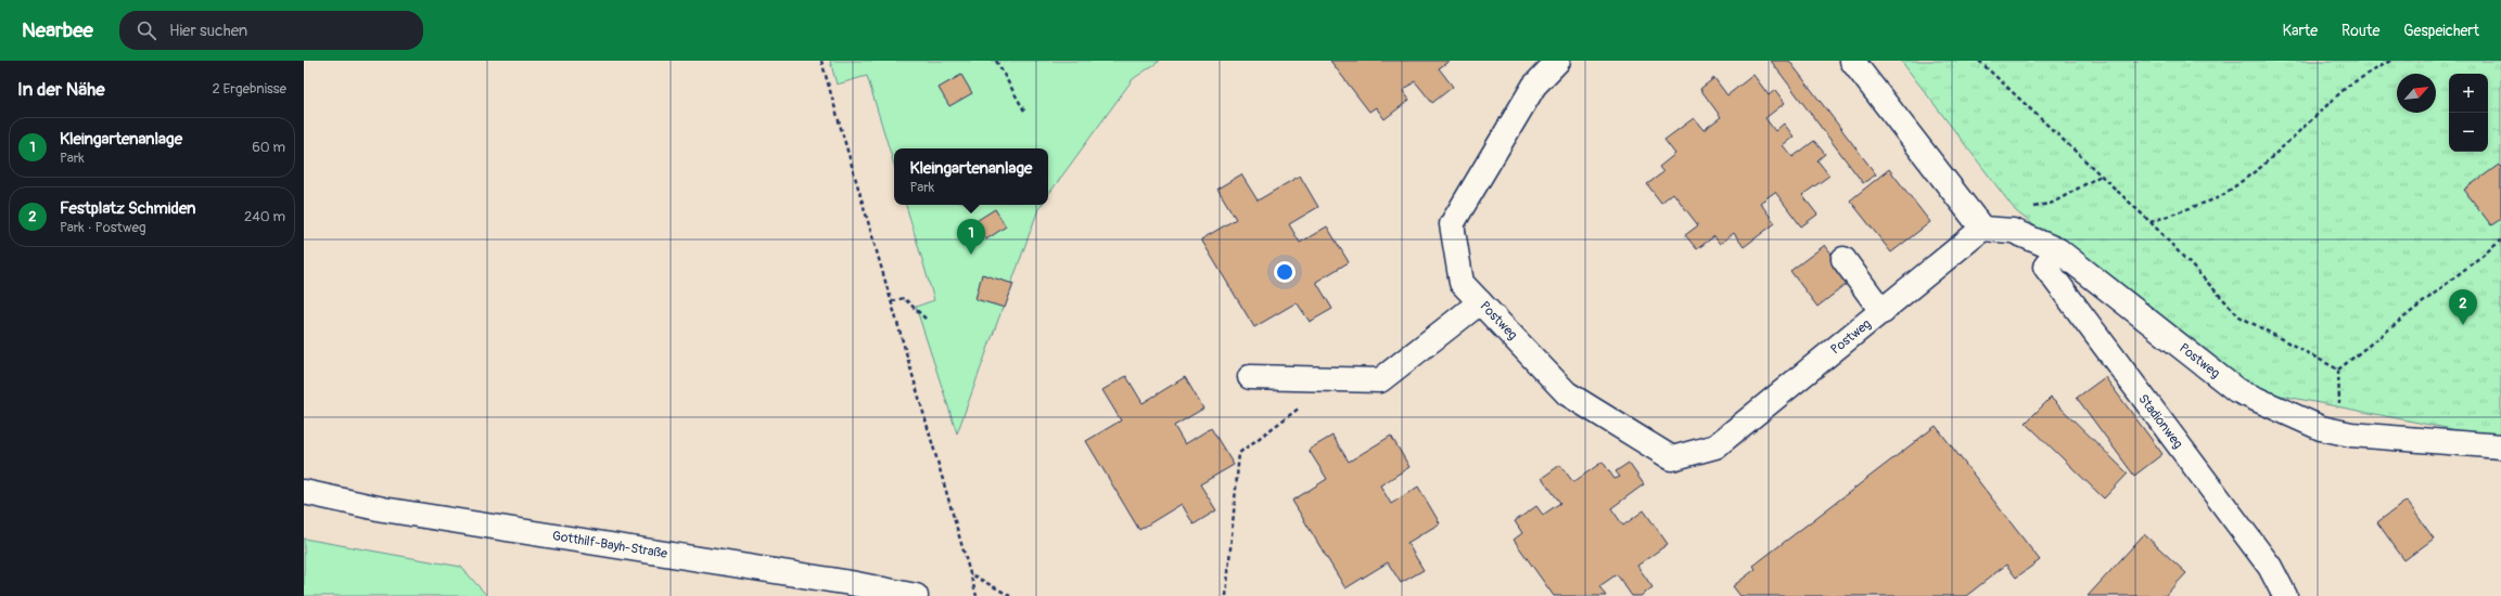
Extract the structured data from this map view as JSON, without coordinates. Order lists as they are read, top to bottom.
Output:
{
  "streets": {
    "street": ["Postweg", "Stadionweg", "Gotthilf-Bayh-Straße"]
  },
  "crossings": [
    ["Postweg", "Stadionweg"]
  ],
  "north": "top right",
  "page": {
    "header": "Nearbee",
    "search": "Hier suchen",
    "nav": ["Karte", "Route", "Gespeichert"],
    "heading": ["In der Nähe", "2 Ergebnisse"],
    "map_buttons": ["+", "−"],
    "list": [
      {
        "mark": "1",
        "name": "Kleingartenanlage",
        "note": "Park",
        "value": "60 m"
      },
      {
        "mark": "2",
        "name": "Festplatz Schmiden",
        "note": "Park · Postweg",
        "value": "240 m"
      }
    ],
    "popup": ["Kleingartenanlage", "Park"],
    "pins": ["1", "2"]
  }
}
